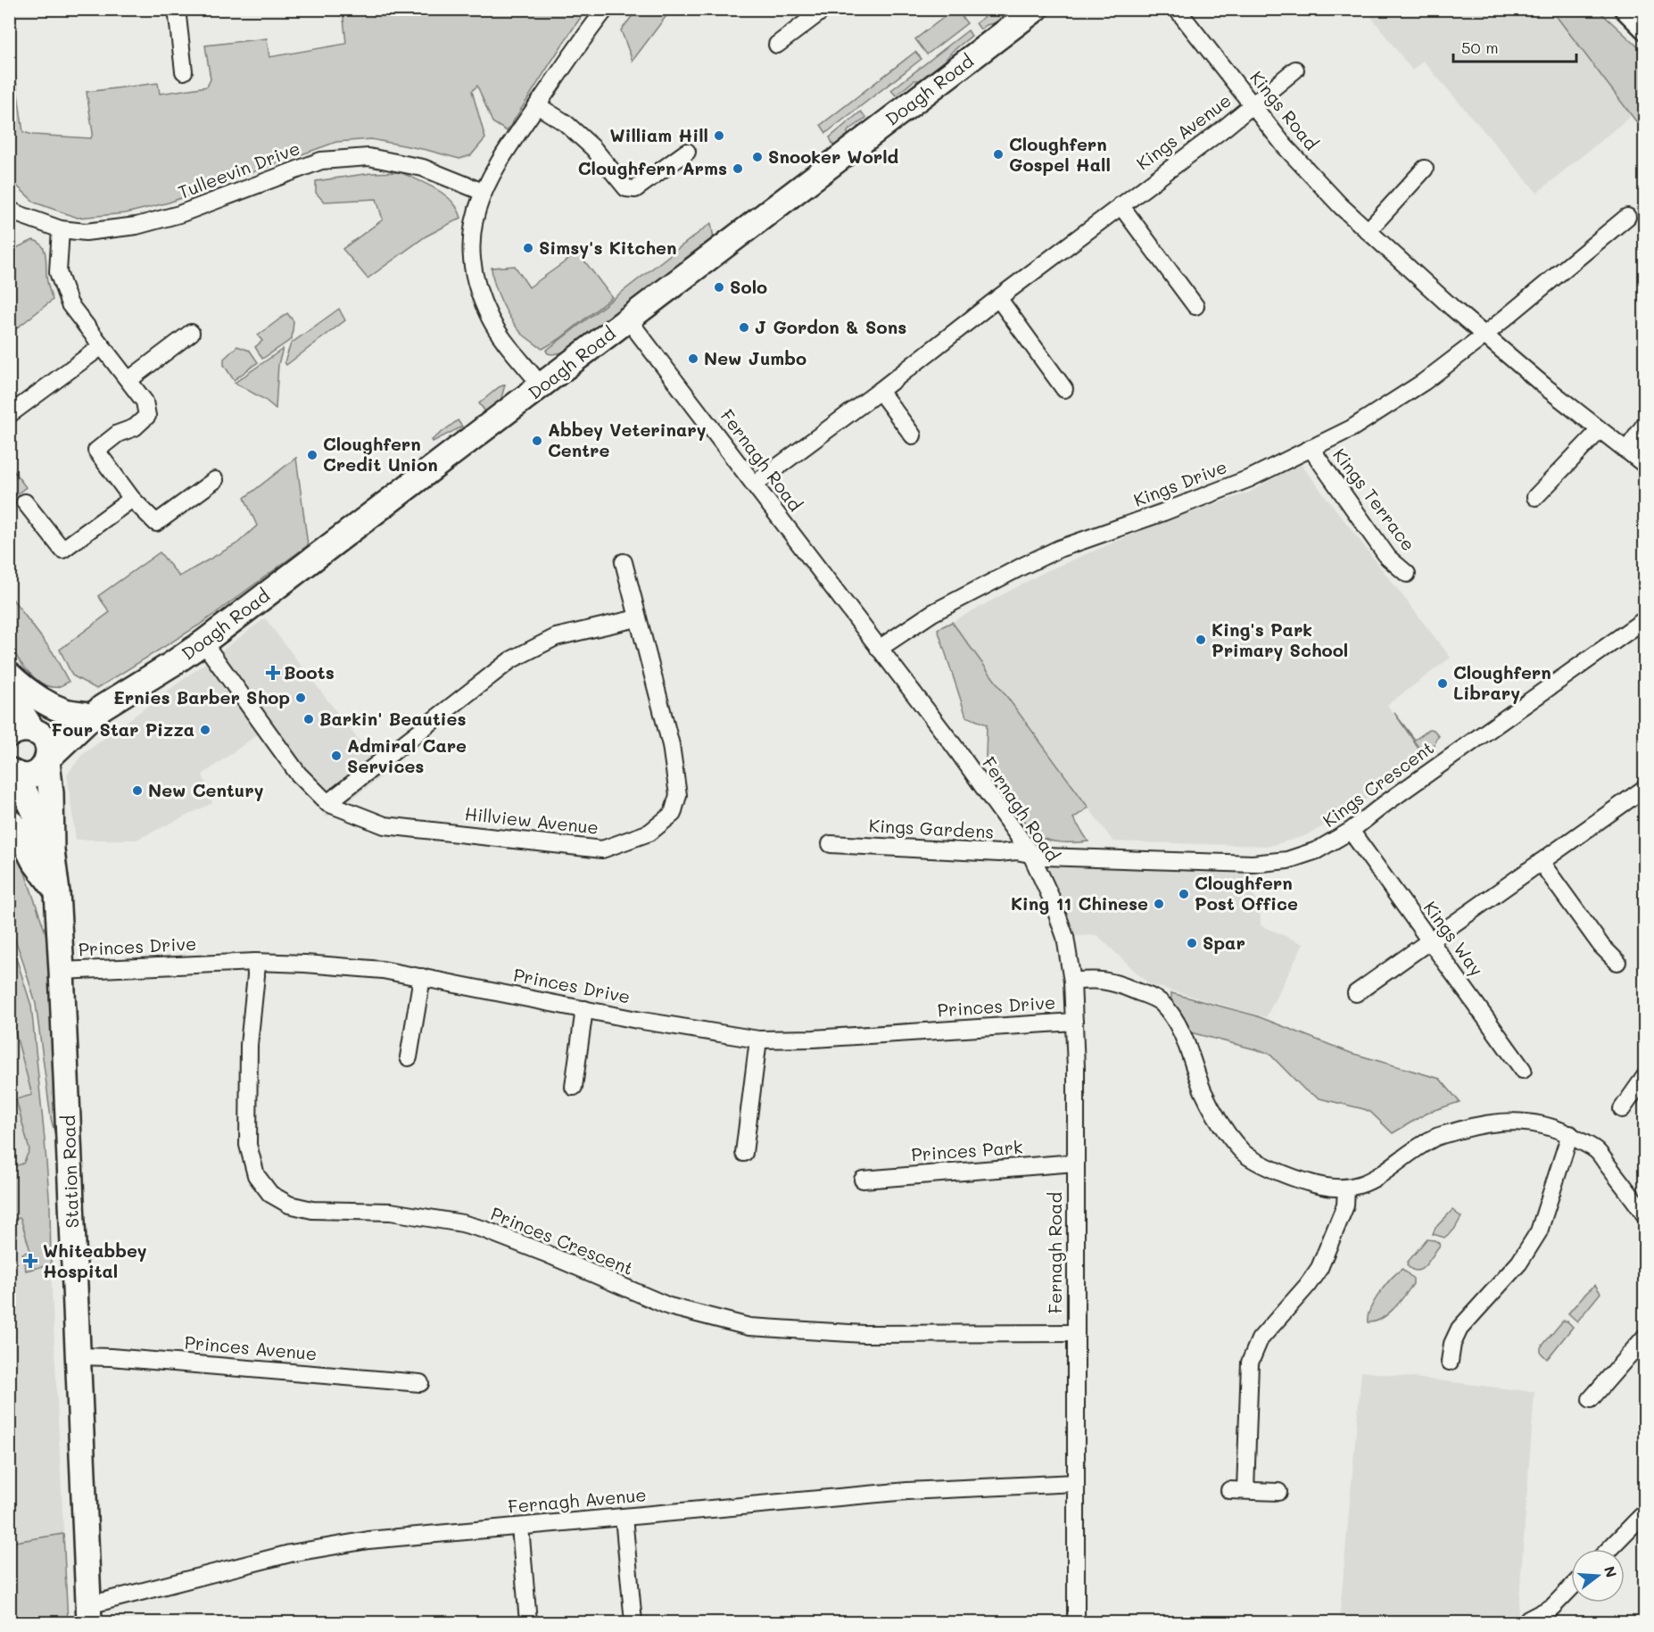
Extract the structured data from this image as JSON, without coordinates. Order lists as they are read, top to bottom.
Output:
{
  "streets": {
    "main road": ["Doagh Road", "Station Road"],
    "street": [
      "Kings Road",
      "Kings Avenue",
      "Tulleevin Drive",
      "Fernagh Road",
      "Kings Drive",
      "Kings Terrace",
      "Kings Crescent",
      "Hillview Avenue",
      "Kings Gardens",
      "Kings Way",
      "Princes Drive",
      "Princes Park",
      "Princes Crescent",
      "Princes Avenue",
      "Fernagh Avenue"
    ]
  },
  "crossings": [
    ["Doagh Road", "Fernagh Road"],
    ["Doagh Road", "Hillview Avenue"],
    ["Doagh Road", "Station Road"],
    ["Kings Road", "Kings Avenue"],
    ["Kings Road", "Kings Drive"],
    ["Kings Avenue", "Fernagh Road"],
    ["Fernagh Road", "Kings Drive"],
    ["Fernagh Road", "Kings Crescent"],
    ["Fernagh Road", "Kings Gardens"],
    ["Fernagh Road", "Princes Drive"],
    ["Fernagh Road", "Princes Park"],
    ["Fernagh Road", "Princes Crescent"],
    ["Fernagh Road", "Fernagh Avenue"],
    ["Kings Drive", "Kings Terrace"],
    ["Kings Crescent", "Kings Gardens"],
    ["Kings Crescent", "Kings Way"],
    ["Princes Drive", "Station Road"],
    ["Princes Drive", "Princes Crescent"],
    ["Station Road", "Princes Avenue"],
    ["Station Road", "Fernagh Avenue"]
  ],
  "places": {
    "other": [
      "William Hill",
      "Cloughfern Gospel Hall",
      "Snooker World",
      "Cloughfern Arms",
      "Simsy's Kitchen",
      "Solo",
      "J Gordon & Sons",
      "New Jumbo",
      "Abbey Veterinary Centre",
      "Cloughfern Credit Union",
      "King's Park Primary School",
      "Cloughfern Library",
      "Ernies Barber Shop",
      "Barkin' Beauties",
      "Four Star Pizza",
      "Admiral Care Services",
      "New Century",
      "Cloughfern Post Office",
      "King 11 Chinese",
      "Spar"
    ],
    "health": ["Boots", "Whiteabbey Hospital"]
  },
  "scale_bar": "50 m",
  "north": "right"
}
